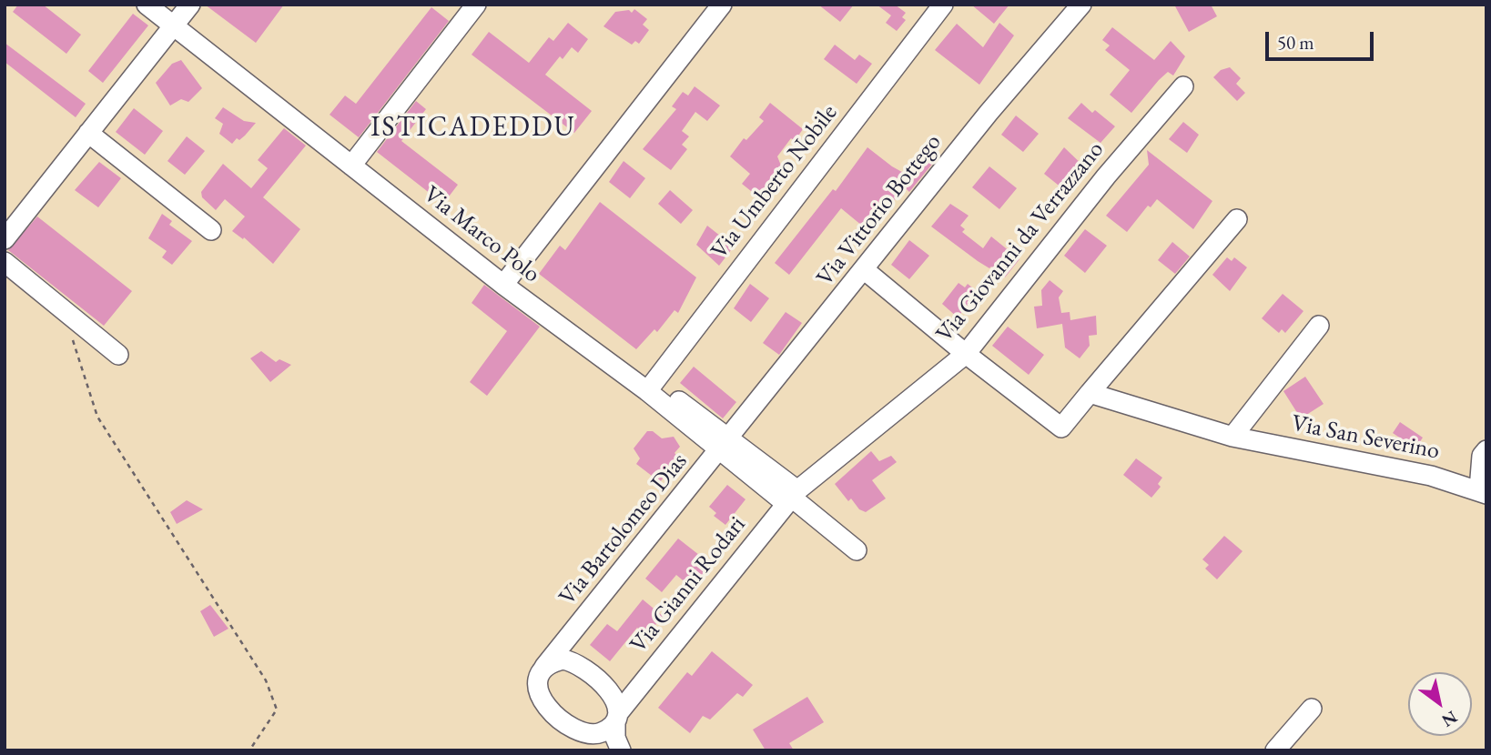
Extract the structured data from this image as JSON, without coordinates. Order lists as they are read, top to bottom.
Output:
{
  "streets": {
    "street": [
      "Via Umberto Nobile",
      "Via Vittorio Bottego",
      "Via Marco Polo",
      "Via Giovanni da Verrazzano",
      "Via San Severino",
      "Via Bartolomeo Dias",
      "Via Gianni Rodari"
    ]
  },
  "crossings": [
    ["Via Umberto Nobile", "Via Marco Polo"],
    ["Via Vittorio Bottego", "Via Marco Polo"],
    ["Via Vittorio Bottego", "Via Bartolomeo Dias"],
    ["Via Marco Polo", "Via Giovanni da Verrazzano"],
    ["Via Marco Polo", "Via Bartolomeo Dias"],
    ["Via Marco Polo", "Via Gianni Rodari"],
    ["Via Giovanni da Verrazzano", "Via Gianni Rodari"]
  ],
  "districts": ["ISTICADEDDU"],
  "scale_bar": "50 m",
  "north": "bottom right"
}
